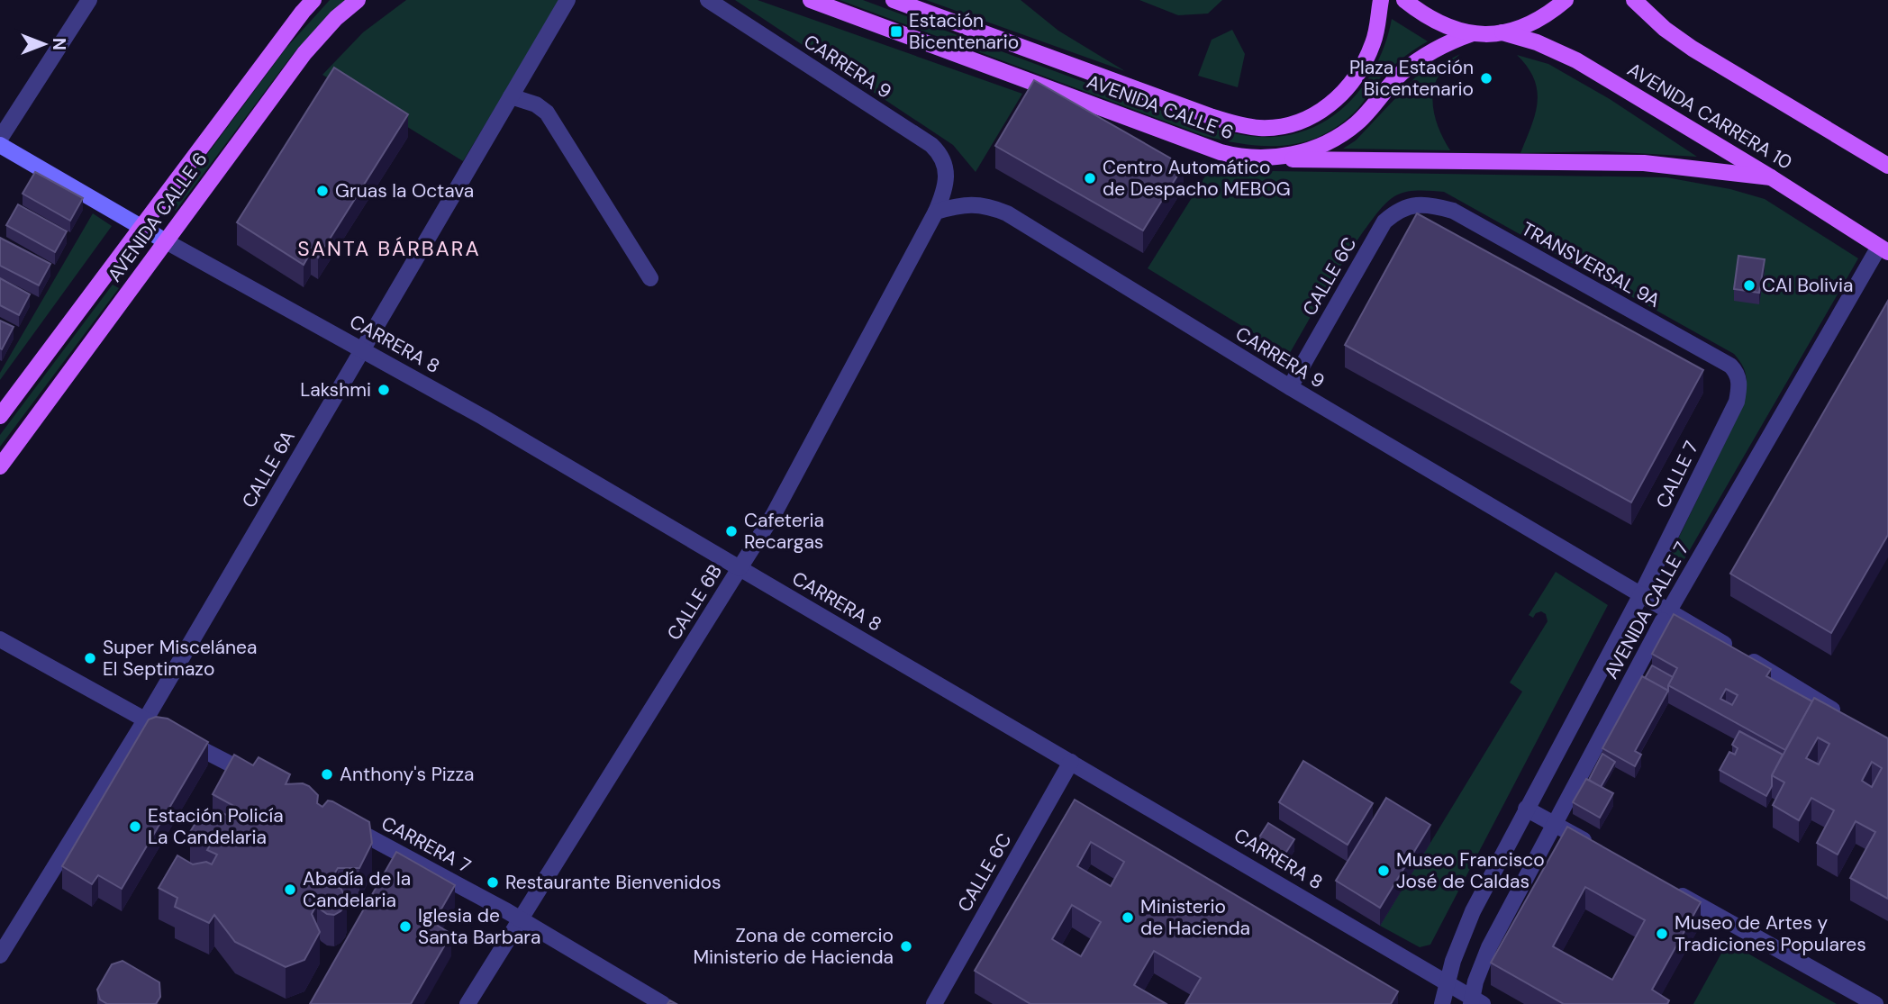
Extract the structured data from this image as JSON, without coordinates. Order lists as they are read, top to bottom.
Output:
{
  "streets": {
    "main road": ["AVENIDA CALLE 6", "AVENIDA CARRERA 10"],
    "street": [
      "CARRERA 9",
      "TRANSVERSAL 9A",
      "CALLE 6C",
      "CARRERA 8",
      "CALLE 6A",
      "CALLE 7",
      "CALLE 6B",
      "AVENIDA CALLE 7",
      "CARRERA 7"
    ]
  },
  "crossings": [
    ["CARRERA 9", "CALLE 6C"],
    ["CARRERA 9", "CALLE 7"],
    ["CARRERA 9", "CALLE 6B"],
    ["CARRERA 9", "AVENIDA CALLE 7"],
    ["AVENIDA CALLE 6", "CARRERA 8"],
    ["AVENIDA CARRERA 10", "AVENIDA CALLE 7"],
    ["TRANSVERSAL 9A", "CALLE 6C"],
    ["TRANSVERSAL 9A", "CALLE 7"],
    ["CALLE 6C", "CARRERA 8"],
    ["CARRERA 8", "CALLE 6A"],
    ["CARRERA 8", "CALLE 6B"],
    ["CARRERA 8", "AVENIDA CALLE 7"],
    ["CALLE 7", "AVENIDA CALLE 7"],
    ["CALLE 6B", "CARRERA 7"]
  ],
  "districts": ["SANTA BÁRBARA"],
  "places": {
    "transit": ["Estación Bicentenario"],
    "other": [
      "Plaza Estación Bicentenario",
      "Centro Automático de Despacho MEBOG",
      "Gruas la Octava",
      "CAI Bolivia",
      "Lakshmi",
      "Cafeteria Recargas",
      "Super Miscelánea El Septimazo",
      "Anthony's Pizza",
      "Estación Policía La Candelaria",
      "Museo Francisco José de Caldas",
      "Restaurante Bienvenidos",
      "Abadía de la Candelaria",
      "Ministerio de Hacienda",
      "Iglesia de Santa Barbara",
      "Museo de Artes y Tradiciones Populares",
      "Zona de comercio Ministerio de Hacienda"
    ]
  },
  "north": "right"
}
